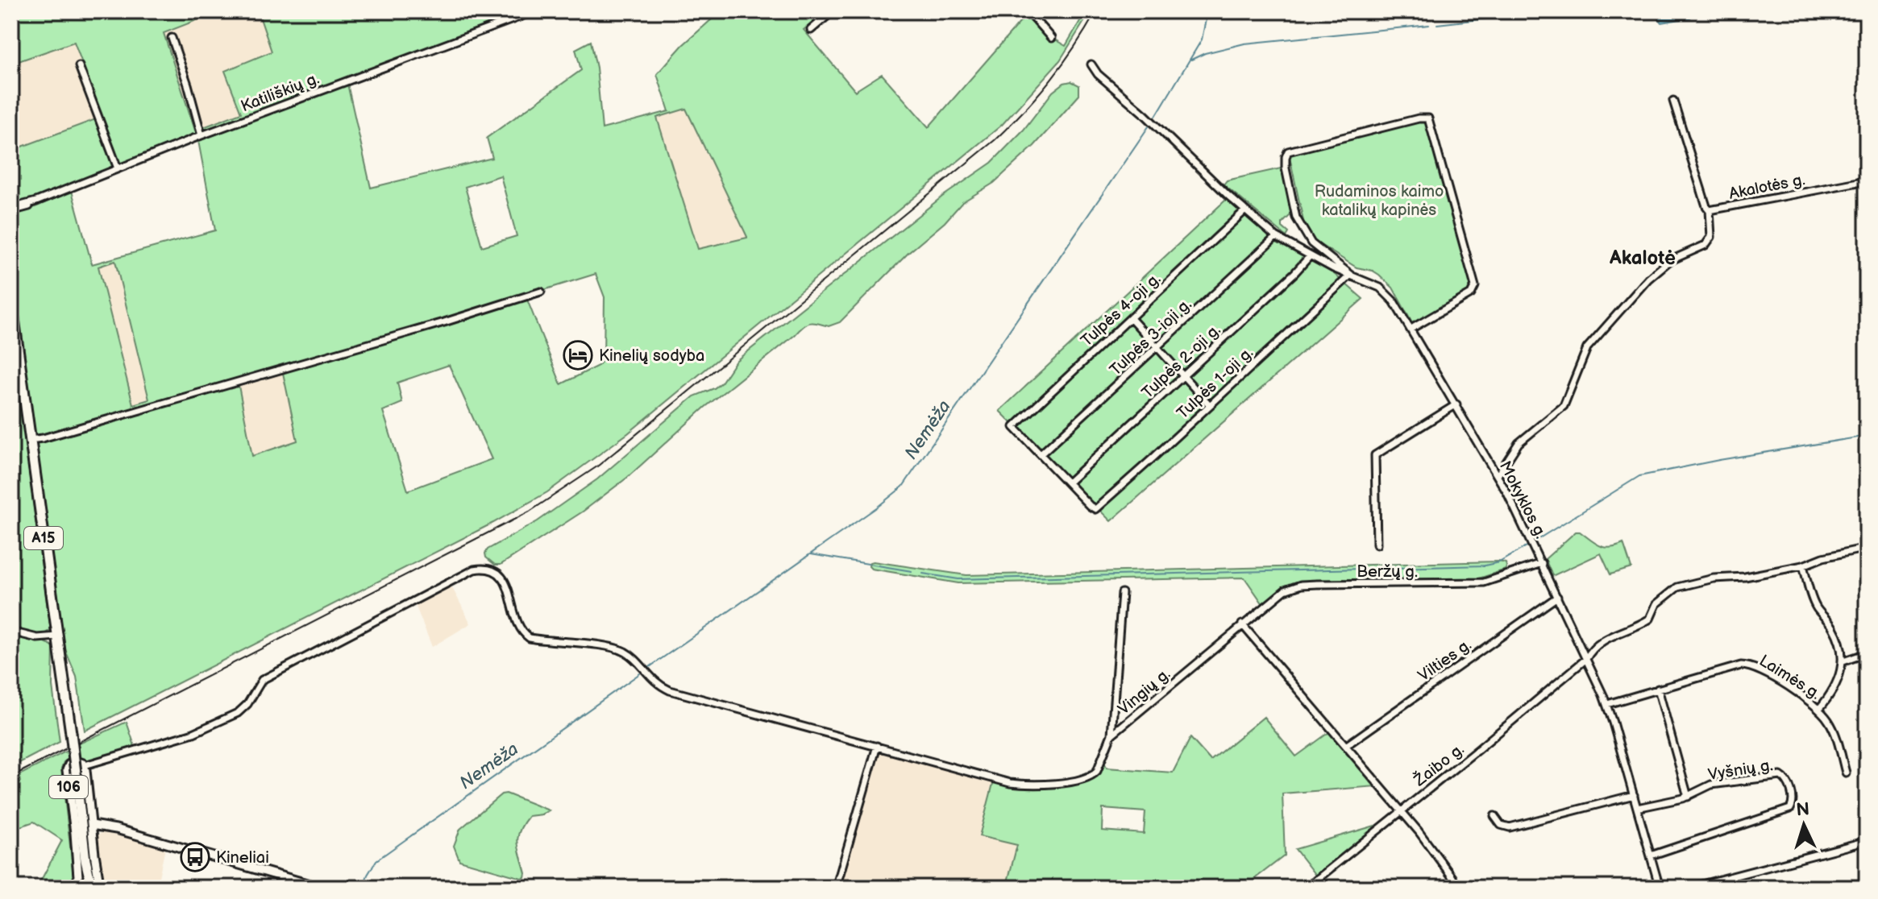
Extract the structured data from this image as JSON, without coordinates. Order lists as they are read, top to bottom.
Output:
{
  "streets": {
    "highway": ["A15"],
    "main road": ["106"],
    "street": [
      "Katiliškių g.",
      "Akalotės g.",
      "Tulpės 4-oji g.",
      "Tulpės 3-ioji g.",
      "Tulpės 2-oji g.",
      "Tulpės 1-oji g.",
      "Mokyklos g.",
      "Beržų g.",
      "Vilties g.",
      "Laimės g.",
      "Vingių g.",
      "Žaibo g.",
      "Vyšnių g."
    ]
  },
  "crossings": [
    ["Tulpės 4-oji g.", "Tulpės 3-ioji g."],
    ["Tulpės 4-oji g.", "Mokyklos g."],
    ["Tulpės 3-ioji g.", "Mokyklos g."],
    ["Tulpės 2-oji g.", "Tulpės 1-oji g."],
    ["Tulpės 2-oji g.", "Mokyklos g."],
    ["Tulpės 1-oji g.", "Mokyklos g."],
    ["Mokyklos g.", "Beržų g."],
    ["Mokyklos g.", "Vilties g."],
    ["Mokyklos g.", "Laimės g."],
    ["Mokyklos g.", "Žaibo g."],
    ["Mokyklos g.", "Vyšnių g."],
    ["Beržų g.", "Vingių g."]
  ],
  "districts": ["Akalotė"],
  "water": ["Nemėža"],
  "parks": ["Rudaminos kaimo katalikų kapinės"],
  "places": {
    "hotel": ["Kinelių sodyba"],
    "bus stop": ["Kineliai"]
  },
  "north": "top"
}
